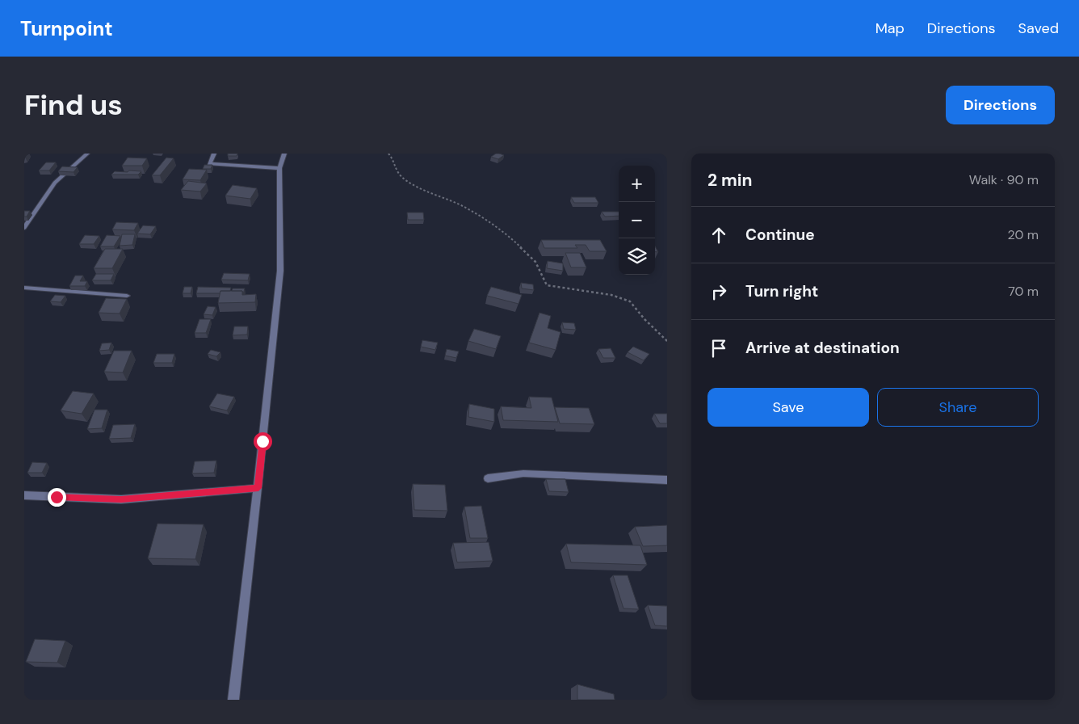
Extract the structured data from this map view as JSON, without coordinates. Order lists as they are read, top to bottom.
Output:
{
  "page": {
    "header": "Turnpoint",
    "nav": ["Map", "Directions", "Saved"],
    "buttons": [
      "Directions",
      ["Save", "Share"]
    ],
    "title": "Find us",
    "heading": ["2 min", "Walk · 90 m"],
    "map_buttons": ["+", "−"],
    "list": [
      ["Continue", "20 m"],
      ["Turn right", "70 m"],
      "Arrive at destination"
    ]
  }
}
